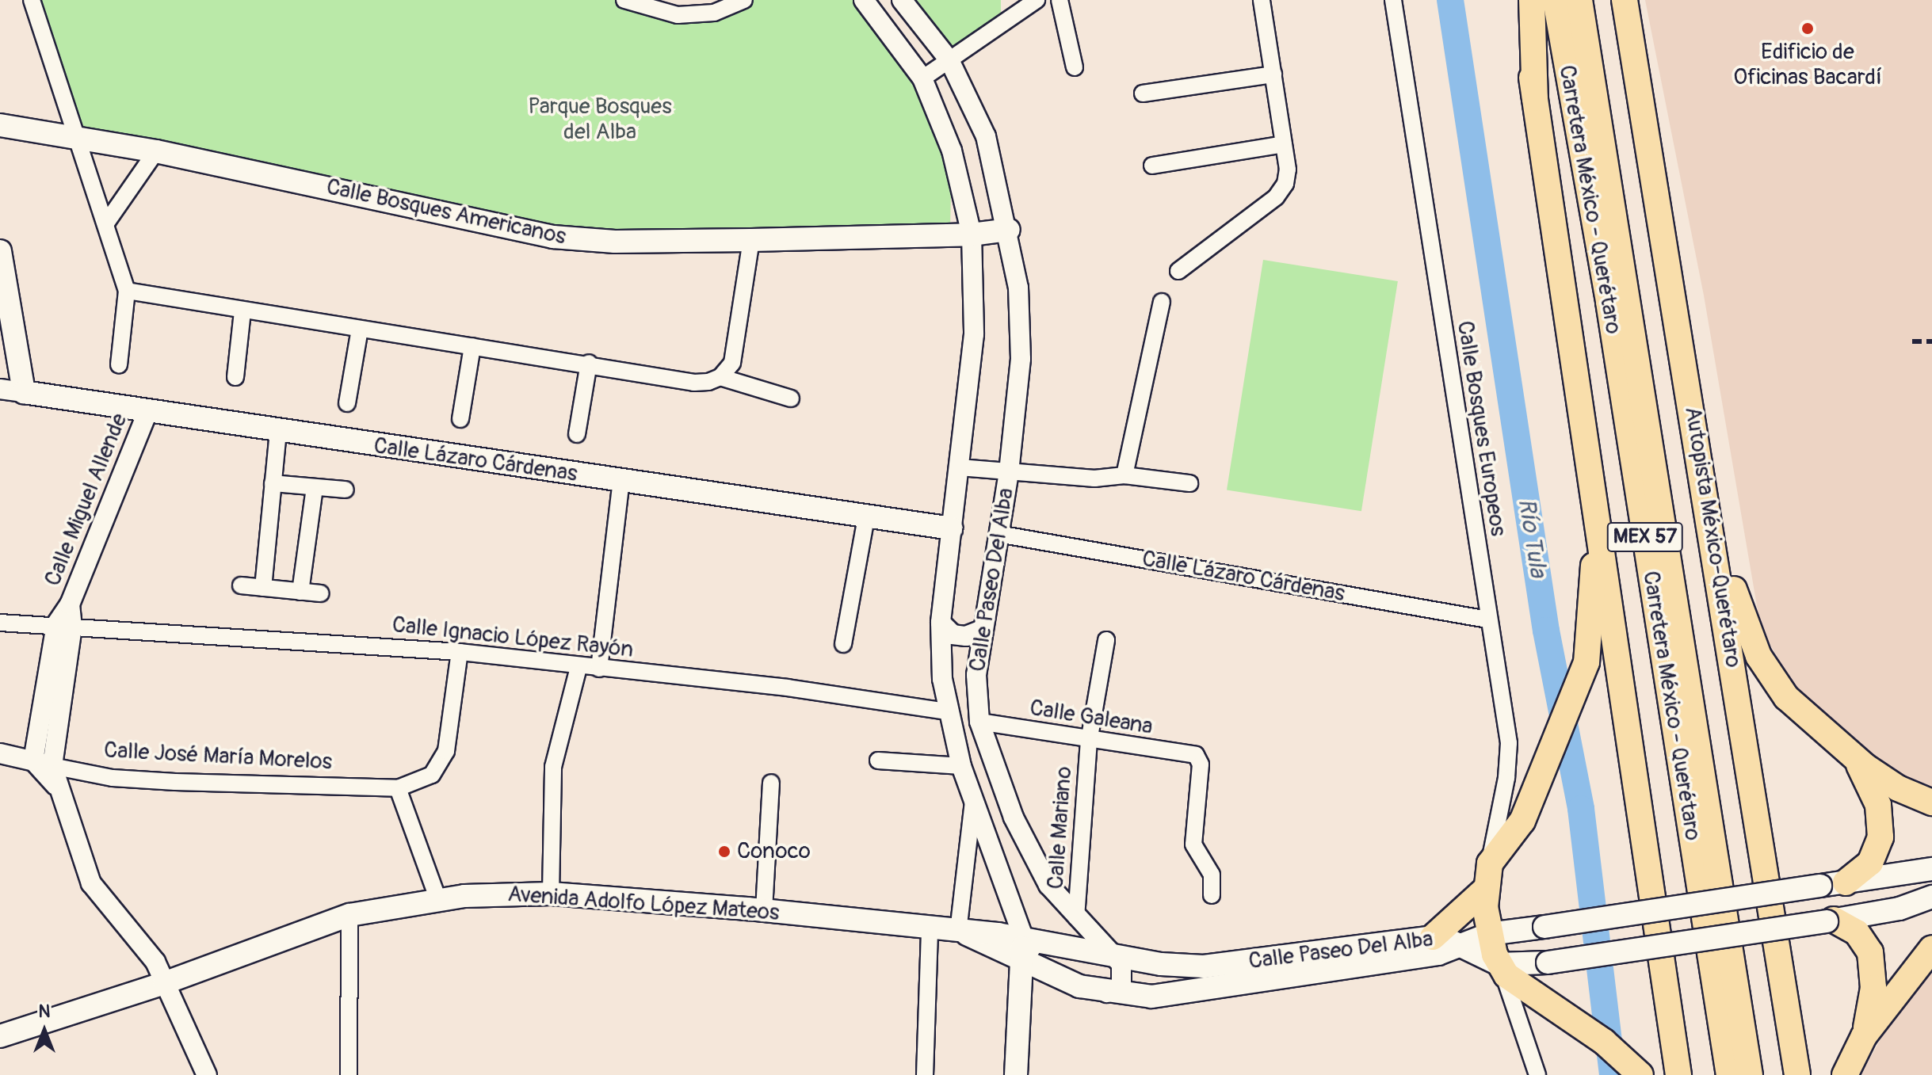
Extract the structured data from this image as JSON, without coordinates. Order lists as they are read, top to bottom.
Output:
{
  "streets": {
    "main road": [
      "Carretera México - Querétaro",
      "Calle Bosques Americanos",
      "Calle Lázaro Cárdenas",
      "MEX 57",
      "Autopista México-Querétaro",
      "Calle Paseo Del Alba",
      "Avenida Adolfo López Mateos"
    ],
    "street": [
      "Calle Bosques Europeos",
      "Calle Miguel Allende",
      "Calle Ignacio López Rayón",
      "Calle Galeana",
      "Calle José María Morelos",
      "Calle Mariano"
    ]
  },
  "crossings": [
    ["Calle Bosques Americanos", "Calle Paseo Del Alba"],
    ["Calle Bosques Europeos", "Calle Lázaro Cárdenas"],
    ["Calle Lázaro Cárdenas", "Calle Miguel Allende"],
    ["Calle Lázaro Cárdenas", "Calle Paseo Del Alba"],
    ["Calle Miguel Allende", "Calle Ignacio López Rayón"],
    ["Calle Miguel Allende", "Calle José María Morelos"],
    ["Calle Paseo Del Alba", "Calle Ignacio López Rayón"],
    ["Calle Paseo Del Alba", "Calle Galeana"],
    ["Calle Paseo Del Alba", "Calle Mariano"],
    ["Calle Paseo Del Alba", "Avenida Adolfo López Mateos"],
    ["Calle Ignacio López Rayón", "Calle José María Morelos"],
    ["Calle Galeana", "Calle Mariano"]
  ],
  "water": ["Río Tula"],
  "parks": ["Parque Bosques del Alba"],
  "places": ["Edificio de Oficinas Bacardí", "Conoco"],
  "north": "top"
}
